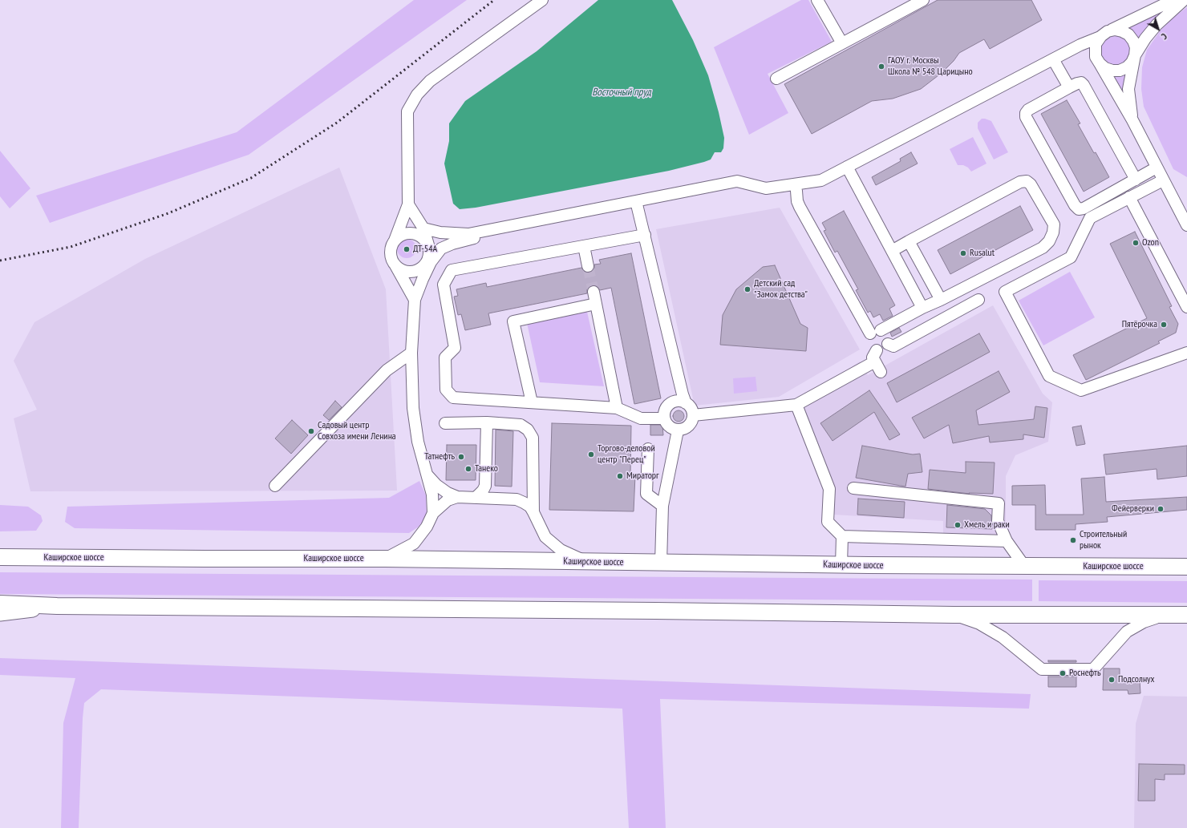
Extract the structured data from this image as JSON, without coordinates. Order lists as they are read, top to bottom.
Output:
{
  "streets": {
    "highway": ["Каширское шоссе"]
  },
  "water": ["Восточный пруд"],
  "places": [
    "ГАОУ г. Москвы Школа № 548 Царицыно",
    "Ozon",
    "ДТ-54А",
    "Rusalut",
    "Детский сад \"Замок детства\"",
    "Пятёрочка",
    "Садовый центр Совхоза имени Ленина",
    "Торгово-деловой центр \"Перец\"",
    "Татнефть",
    "Танеко",
    "Мираторг",
    "Фейерверки",
    "Хмель и раки",
    "Строительный рынок",
    "Роснефть",
    "Подсолнух"
  ],
  "north": "bottom right"
}
